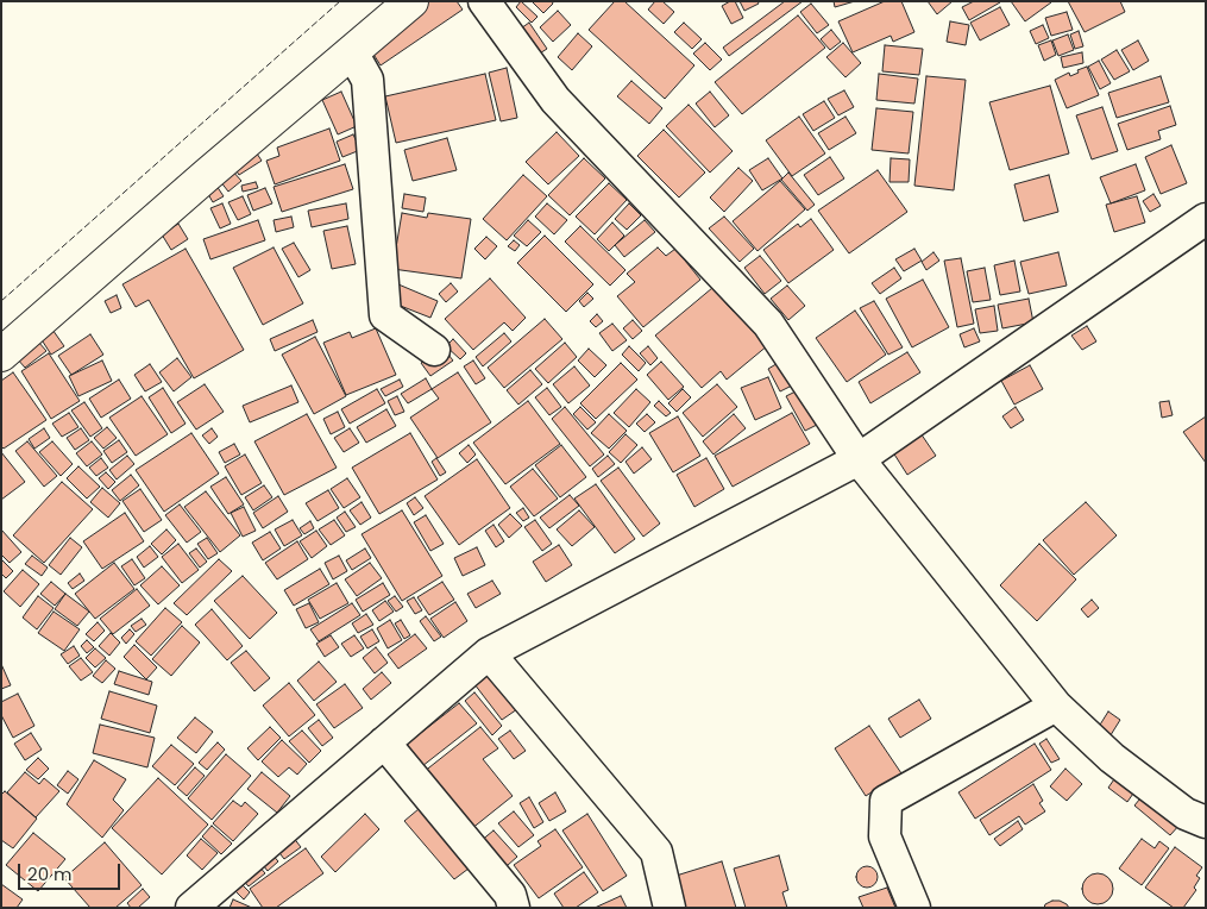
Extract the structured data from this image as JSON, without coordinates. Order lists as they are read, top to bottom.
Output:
{
  "scale_bar": "20 m"
}
